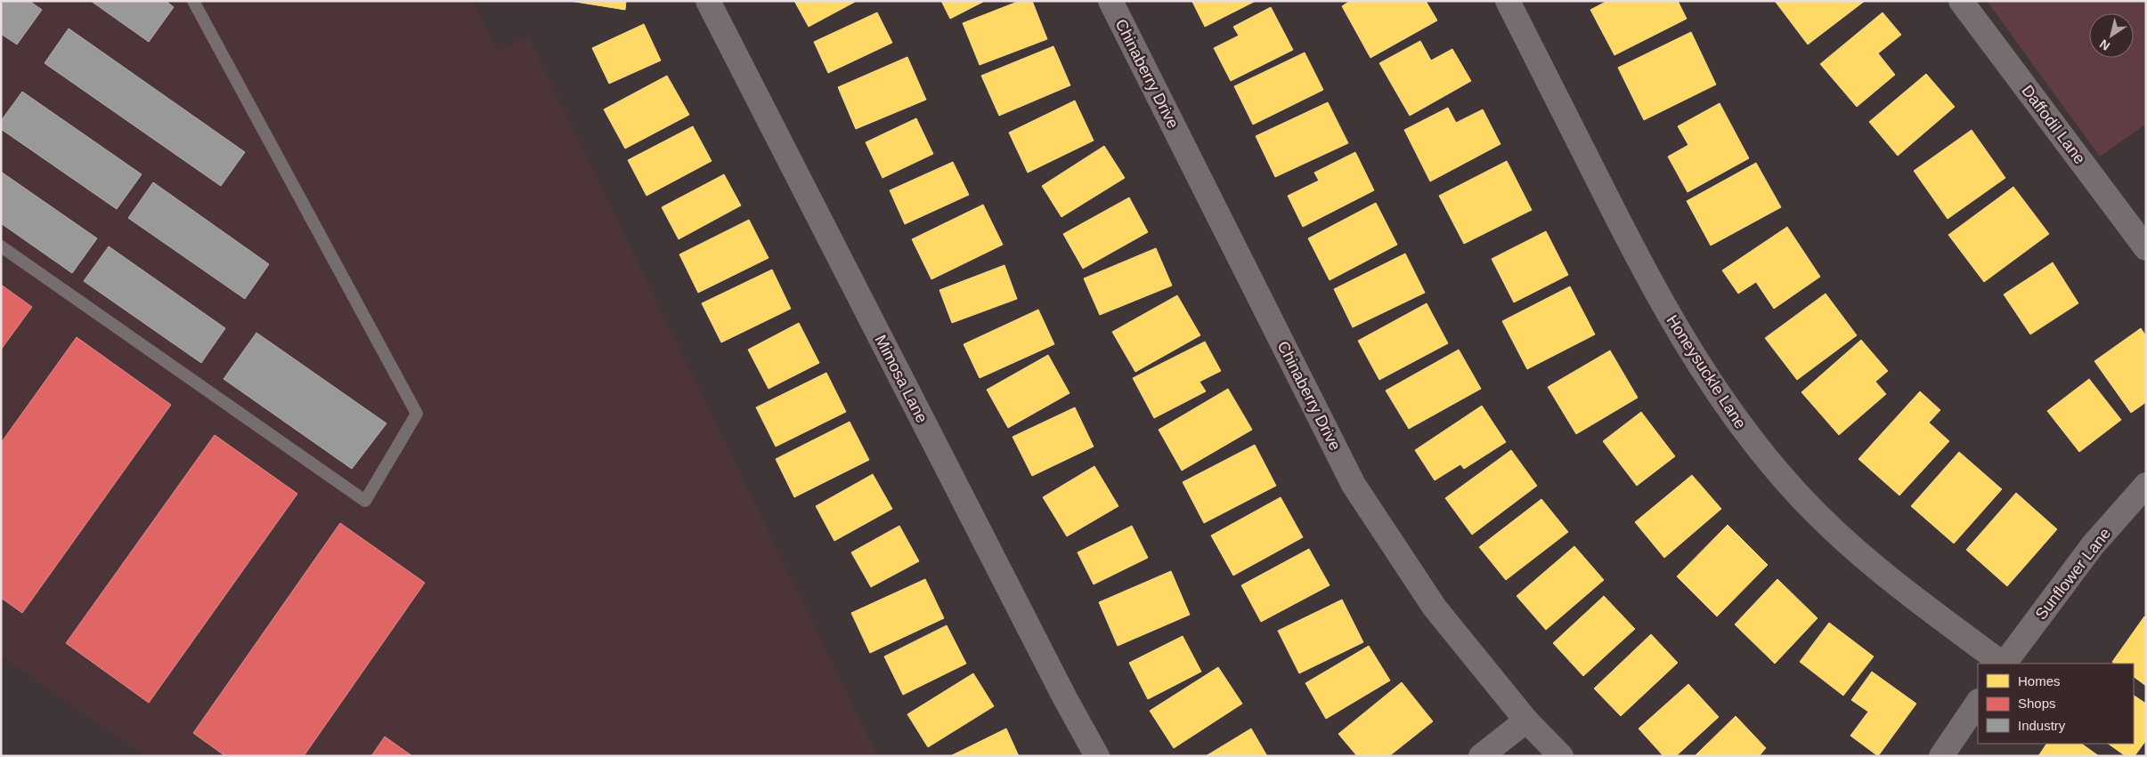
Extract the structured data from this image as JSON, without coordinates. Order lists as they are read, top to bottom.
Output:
{
  "streets": {
    "street": [
      "Chinaberry Drive",
      "Daffodil Lane",
      "Honeysuckle Lane",
      "Mimosa Lane",
      "Sunflower Lane"
    ]
  },
  "legend": ["Homes", "Shops", "Industry"],
  "north": "bottom left"
}
